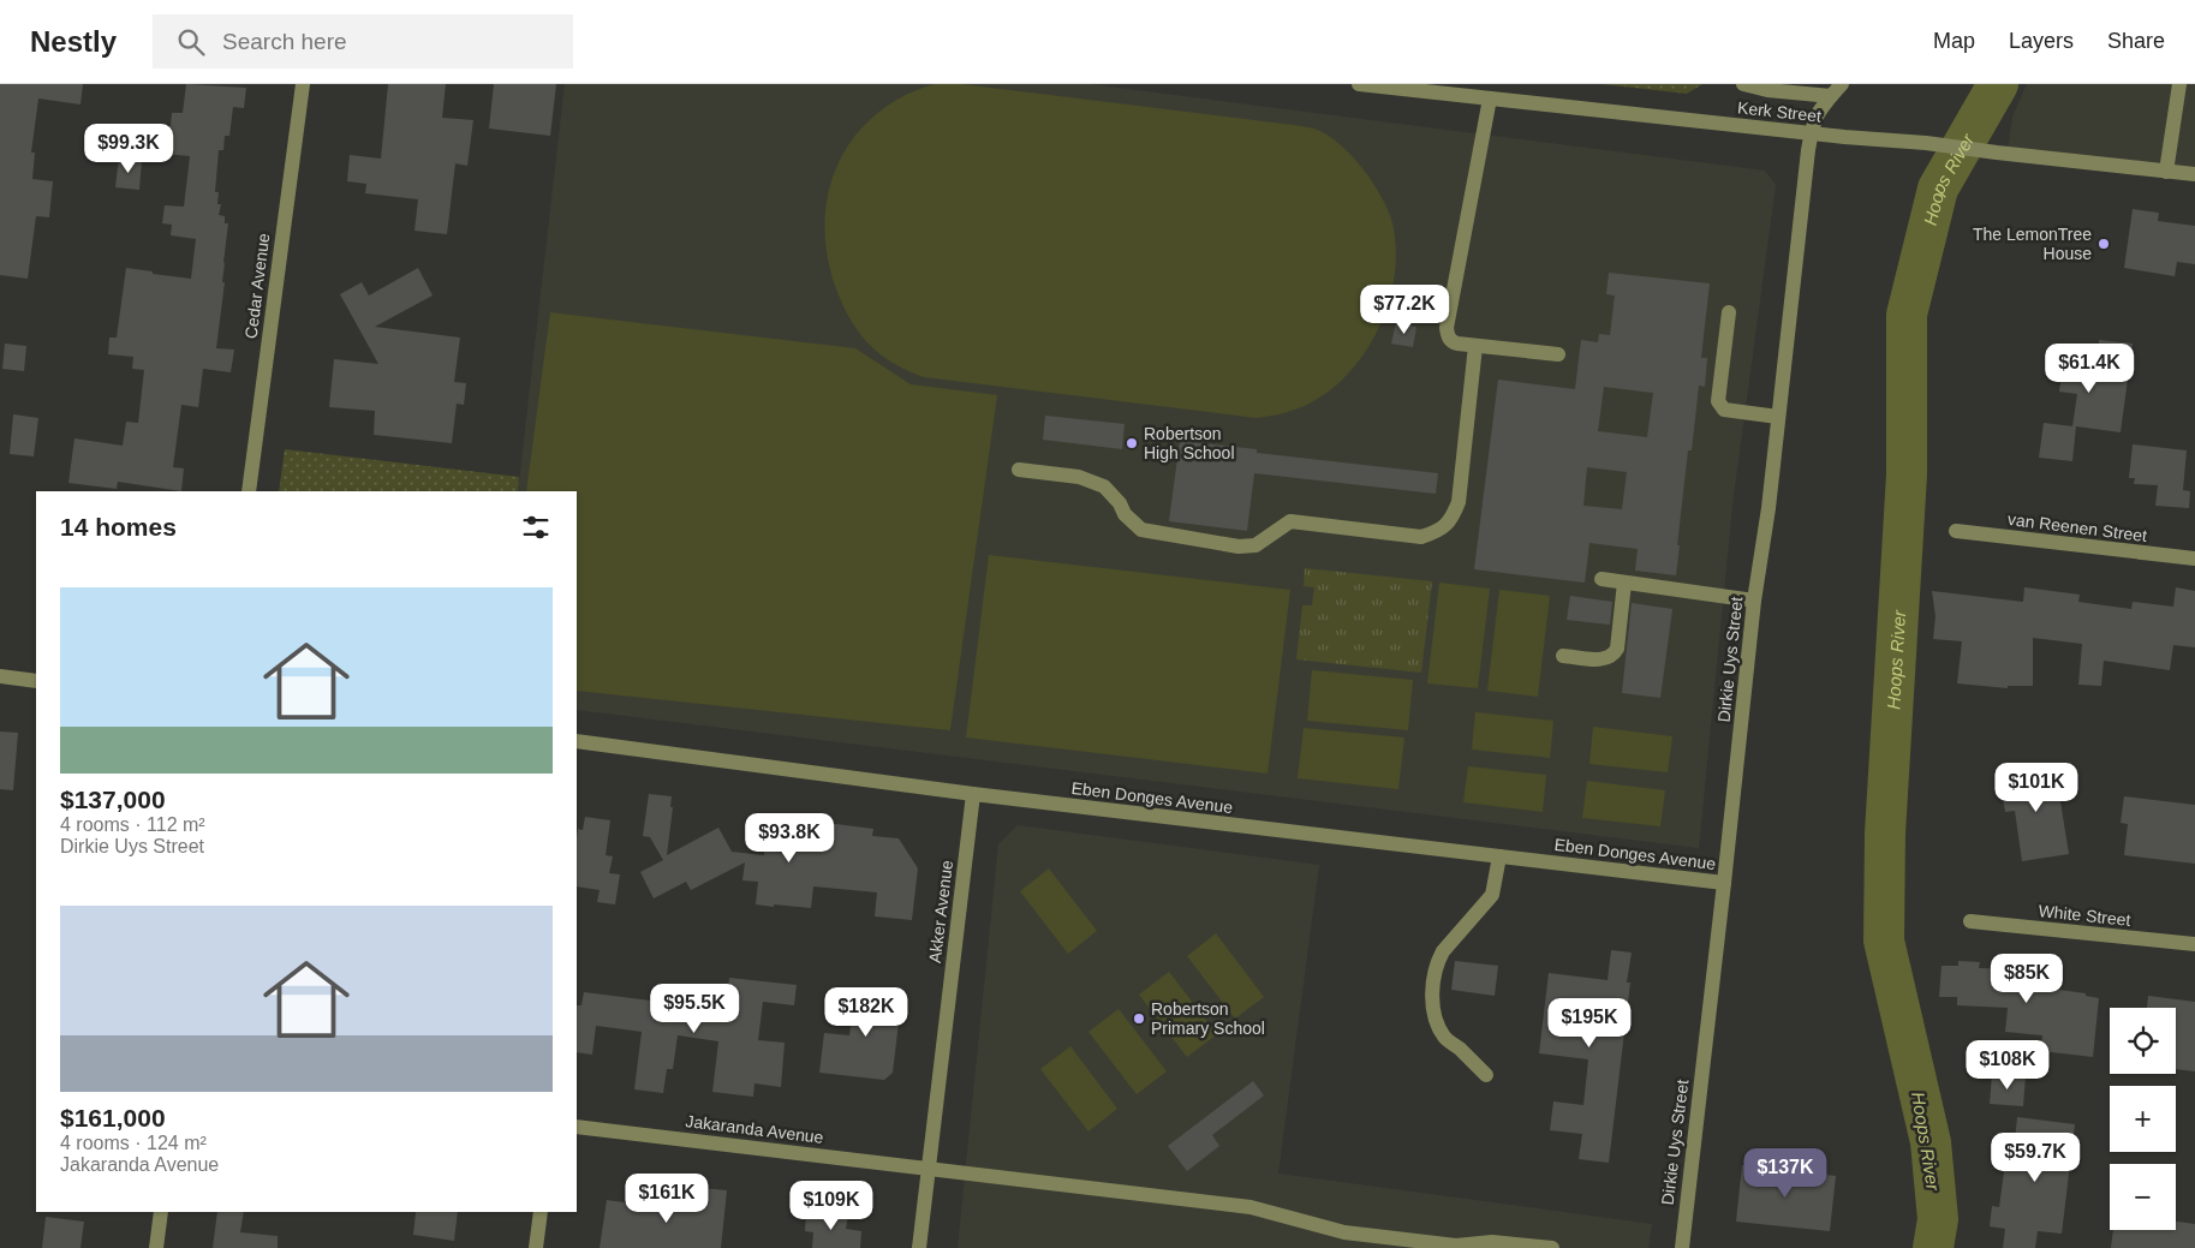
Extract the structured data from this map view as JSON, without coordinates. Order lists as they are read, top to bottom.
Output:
{
  "streets": {
    "street": [
      "Kerk Street",
      "Cedar Avenue",
      "van Reenen Street",
      "Dirkie Uys Street",
      "Eben Donges Avenue",
      "Akker Avenue",
      "White Street",
      "Jakaranda Avenue"
    ]
  },
  "crossings": [
    ["Kerk Street", "Dirkie Uys Street"],
    ["Dirkie Uys Street", "Eben Donges Avenue"],
    ["Eben Donges Avenue", "Akker Avenue"],
    ["Akker Avenue", "Jakaranda Avenue"]
  ],
  "water": ["Hoops River"],
  "places": ["The LemonTree House", "Robertson High School", "Robertson Primary School"],
  "page": {
    "header": "Nestly",
    "search": "Search here",
    "nav": ["Map", "Layers", "Share"],
    "price": [
      "$99.3K",
      "$77.2K",
      "$61.4K",
      "$101K",
      "$93.8K",
      "$85K",
      "$95.5K",
      "$182K",
      "$195K",
      "$108K",
      "$59.7K",
      "$137K",
      "$161K",
      "$109K"
    ],
    "heading": "14 homes",
    "list": [
      {
        "name": "$137,000",
        "note": "4 rooms · 112 m² · Dirkie Uys Street"
      },
      {
        "name": "$161,000",
        "note": "4 rooms · 124 m² · Jakaranda Avenue"
      }
    ],
    "map_buttons": ["+", "−"]
  }
}
